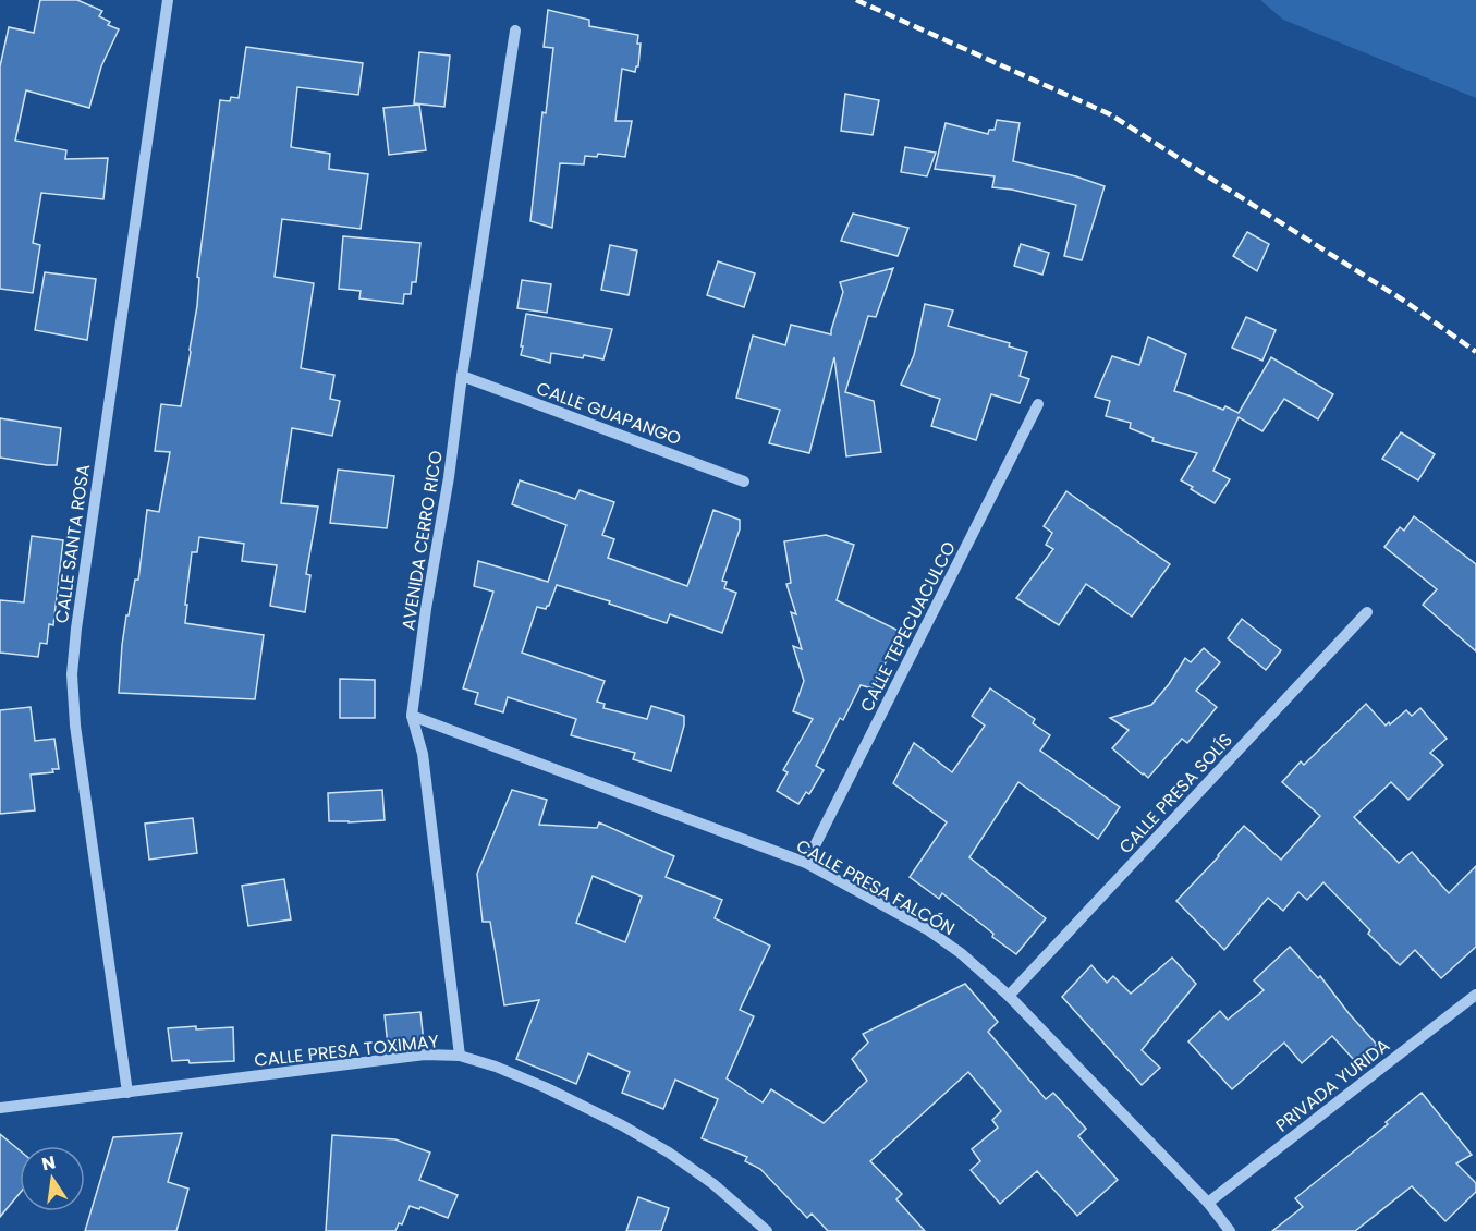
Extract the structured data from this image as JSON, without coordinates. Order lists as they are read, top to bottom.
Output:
{
  "streets": {
    "street": [
      "CALLE GUAPANGO",
      "AVENIDA CERRO RICO",
      "CALLE SANTA ROSA",
      "CALLE TEPECUACULCO",
      "CALLE PRESA SOLÍS",
      "CALLE PRESA FALCÓN",
      "CALLE PRESA TOXIMAY",
      "PRIVADA YURIDA"
    ]
  },
  "crossings": [
    ["CALLE GUAPANGO", "AVENIDA CERRO RICO"],
    ["AVENIDA CERRO RICO", "CALLE PRESA FALCÓN"],
    ["AVENIDA CERRO RICO", "CALLE PRESA TOXIMAY"],
    ["CALLE SANTA ROSA", "CALLE PRESA TOXIMAY"],
    ["CALLE TEPECUACULCO", "CALLE PRESA FALCÓN"],
    ["CALLE PRESA SOLÍS", "CALLE PRESA FALCÓN"],
    ["CALLE PRESA FALCÓN", "PRIVADA YURIDA"]
  ],
  "north": "top"
}
